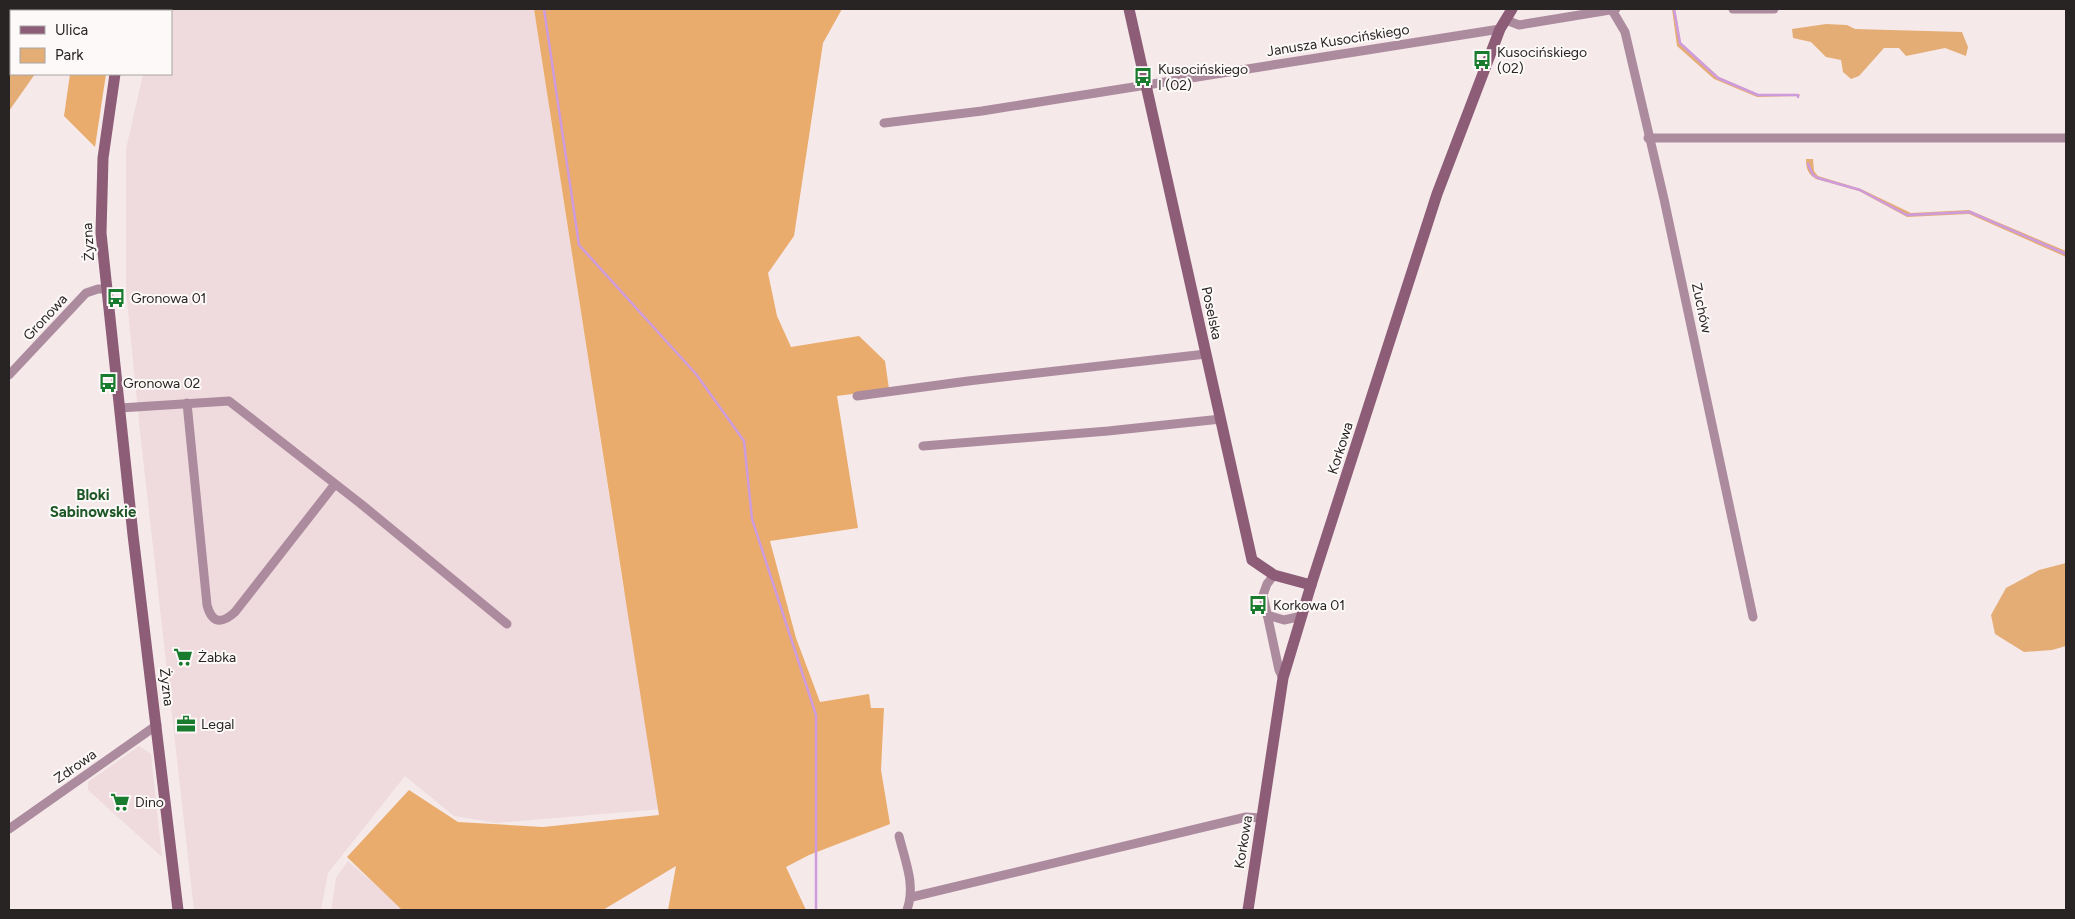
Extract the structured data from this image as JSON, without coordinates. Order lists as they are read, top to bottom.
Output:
{
  "streets": {
    "street": [
      "Janusza Kusocińskiego",
      "Żyzna",
      "Zuchów",
      "Poselska",
      "Gronowa",
      "Korkowa",
      "Zdrowa"
    ]
  },
  "crossings": [
    ["Janusza Kusocińskiego", "Zuchów"],
    ["Janusza Kusocińskiego", "Poselska"],
    ["Janusza Kusocińskiego", "Korkowa"],
    ["Żyzna", "Gronowa"],
    ["Żyzna", "Zdrowa"],
    ["Poselska", "Korkowa"]
  ],
  "districts": ["Bloki Sabinowskie"],
  "places": {
    "bus stop": [
      "Kusocińskiego (02)",
      "Kusocińskiego I (02)",
      "Gronowa 01",
      "Gronowa 02",
      "Korkowa 01"
    ],
    "supermarket": ["Żabka", "Dino"],
    "office": ["Legal"]
  },
  "legend": ["Ulica", "Park"]
}
